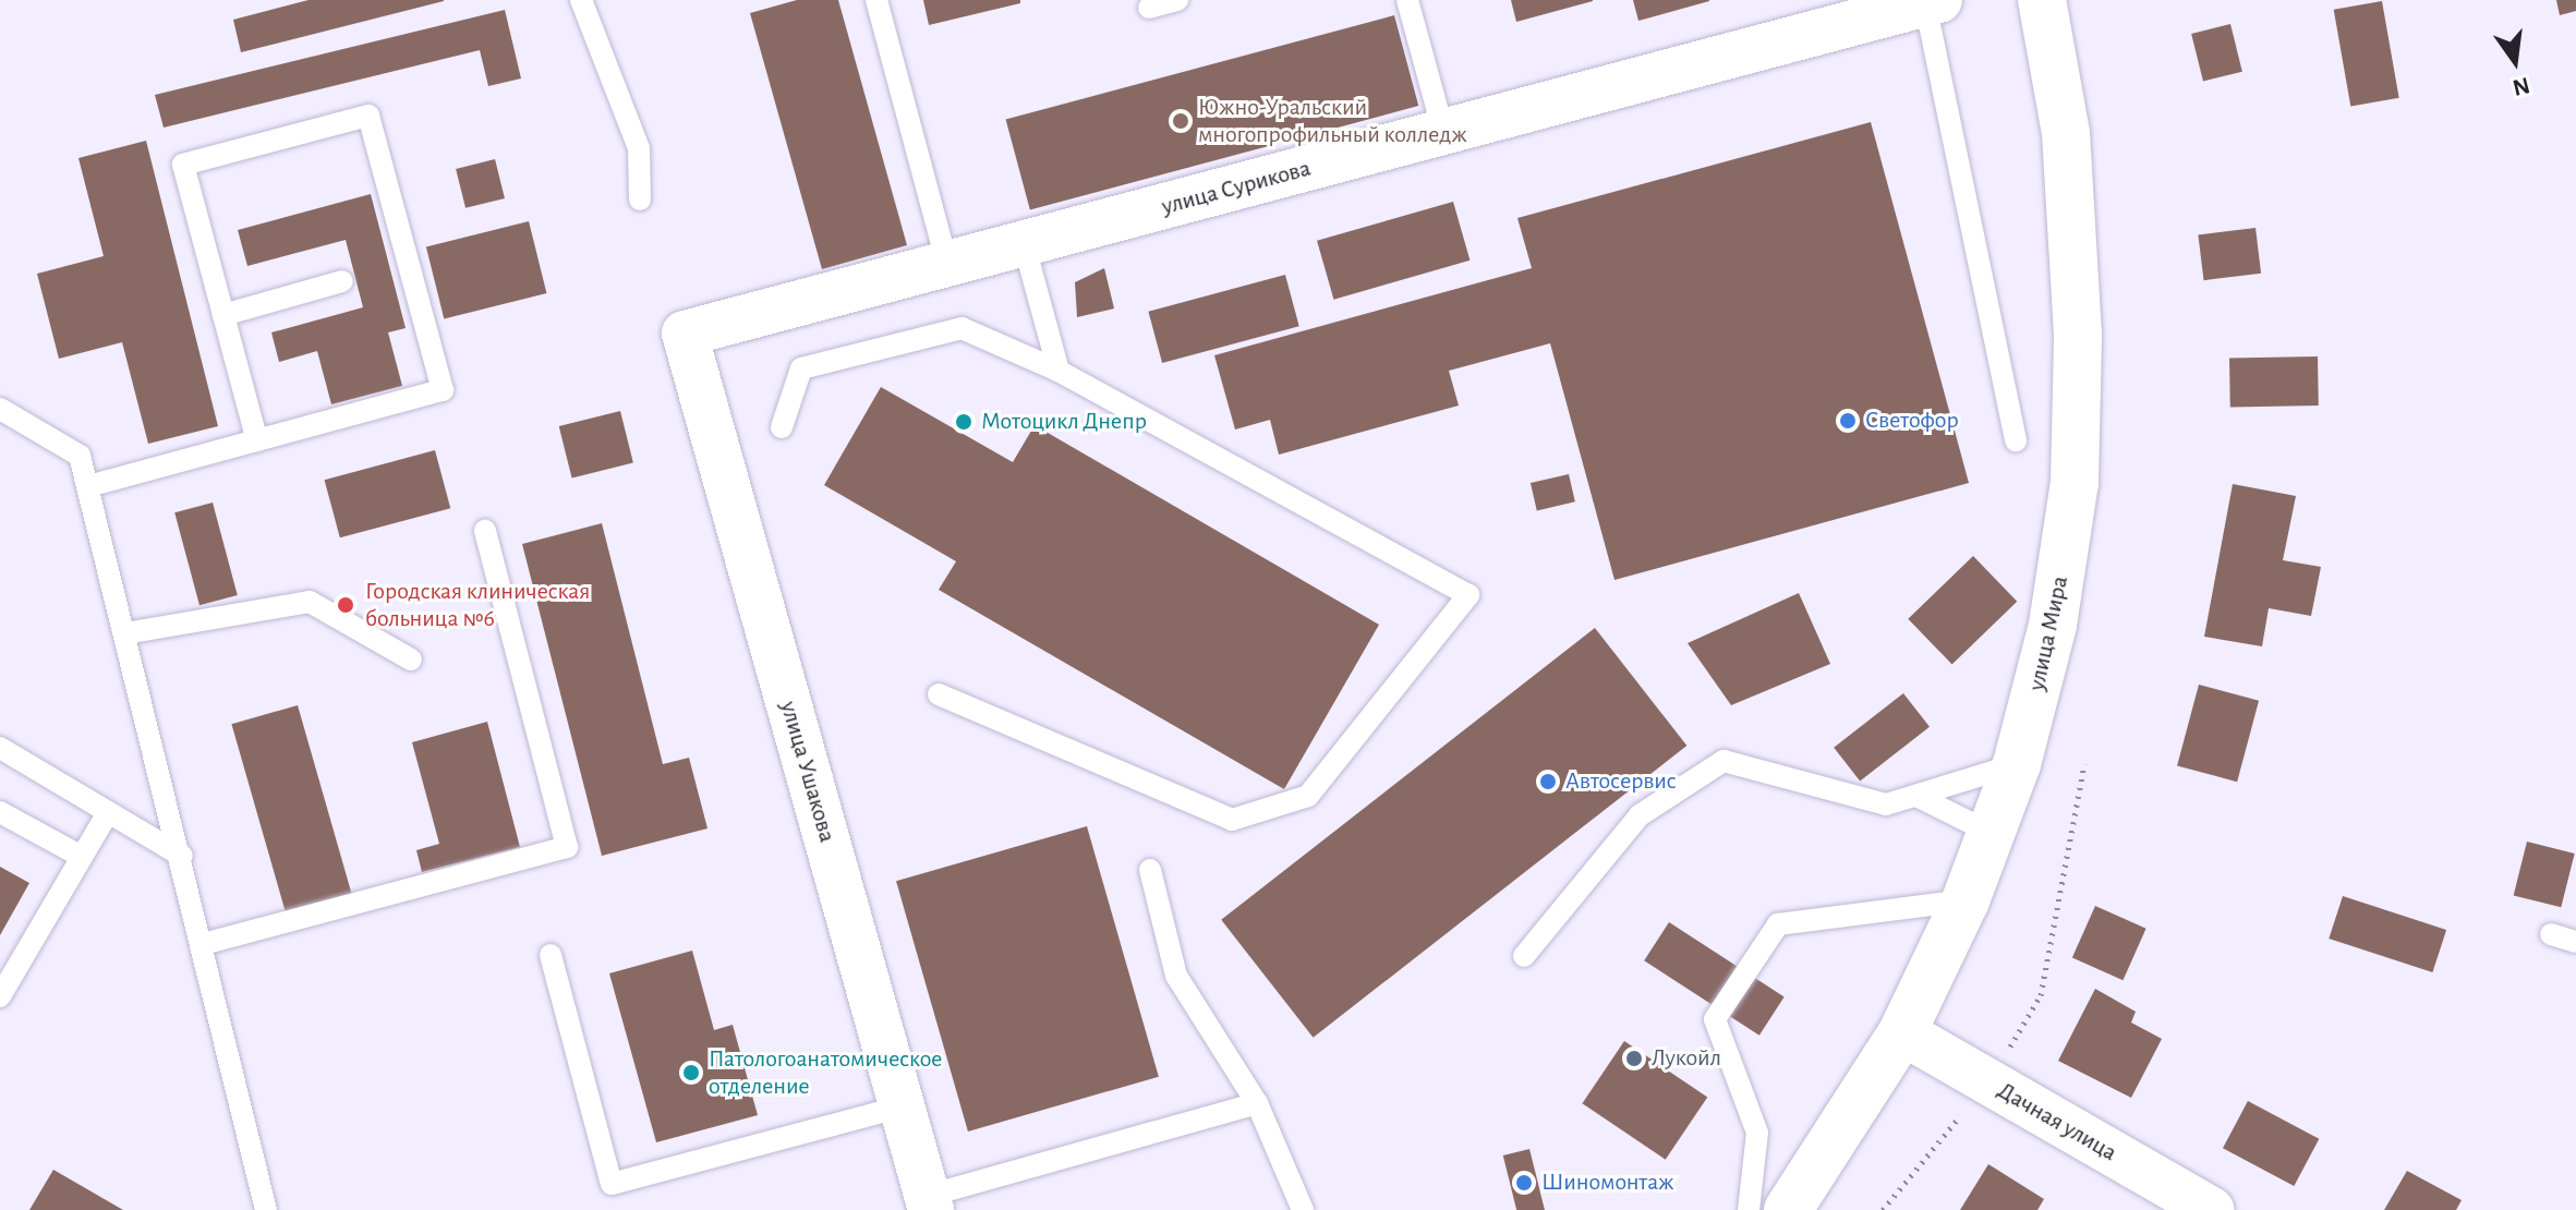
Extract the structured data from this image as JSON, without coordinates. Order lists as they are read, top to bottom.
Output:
{
  "streets": {
    "main road": ["улица Мира"],
    "street": ["улица Сурикова", "улица Ушакова", "Дачная улица"]
  },
  "crossings": [
    ["улица Сурикова", "улица Ушакова"],
    ["улица Мира", "Дачная улица"]
  ],
  "places": [
    "Южно-Уральский многопрофильный колледж",
    "Светофор",
    "Мотоцикл Днепр",
    "Городская клиническая больница №6",
    "Автосервис",
    "Лукойл",
    "Патологоанатомическое отделение",
    "Шиномонтаж"
  ],
  "north": "bottom"
}
